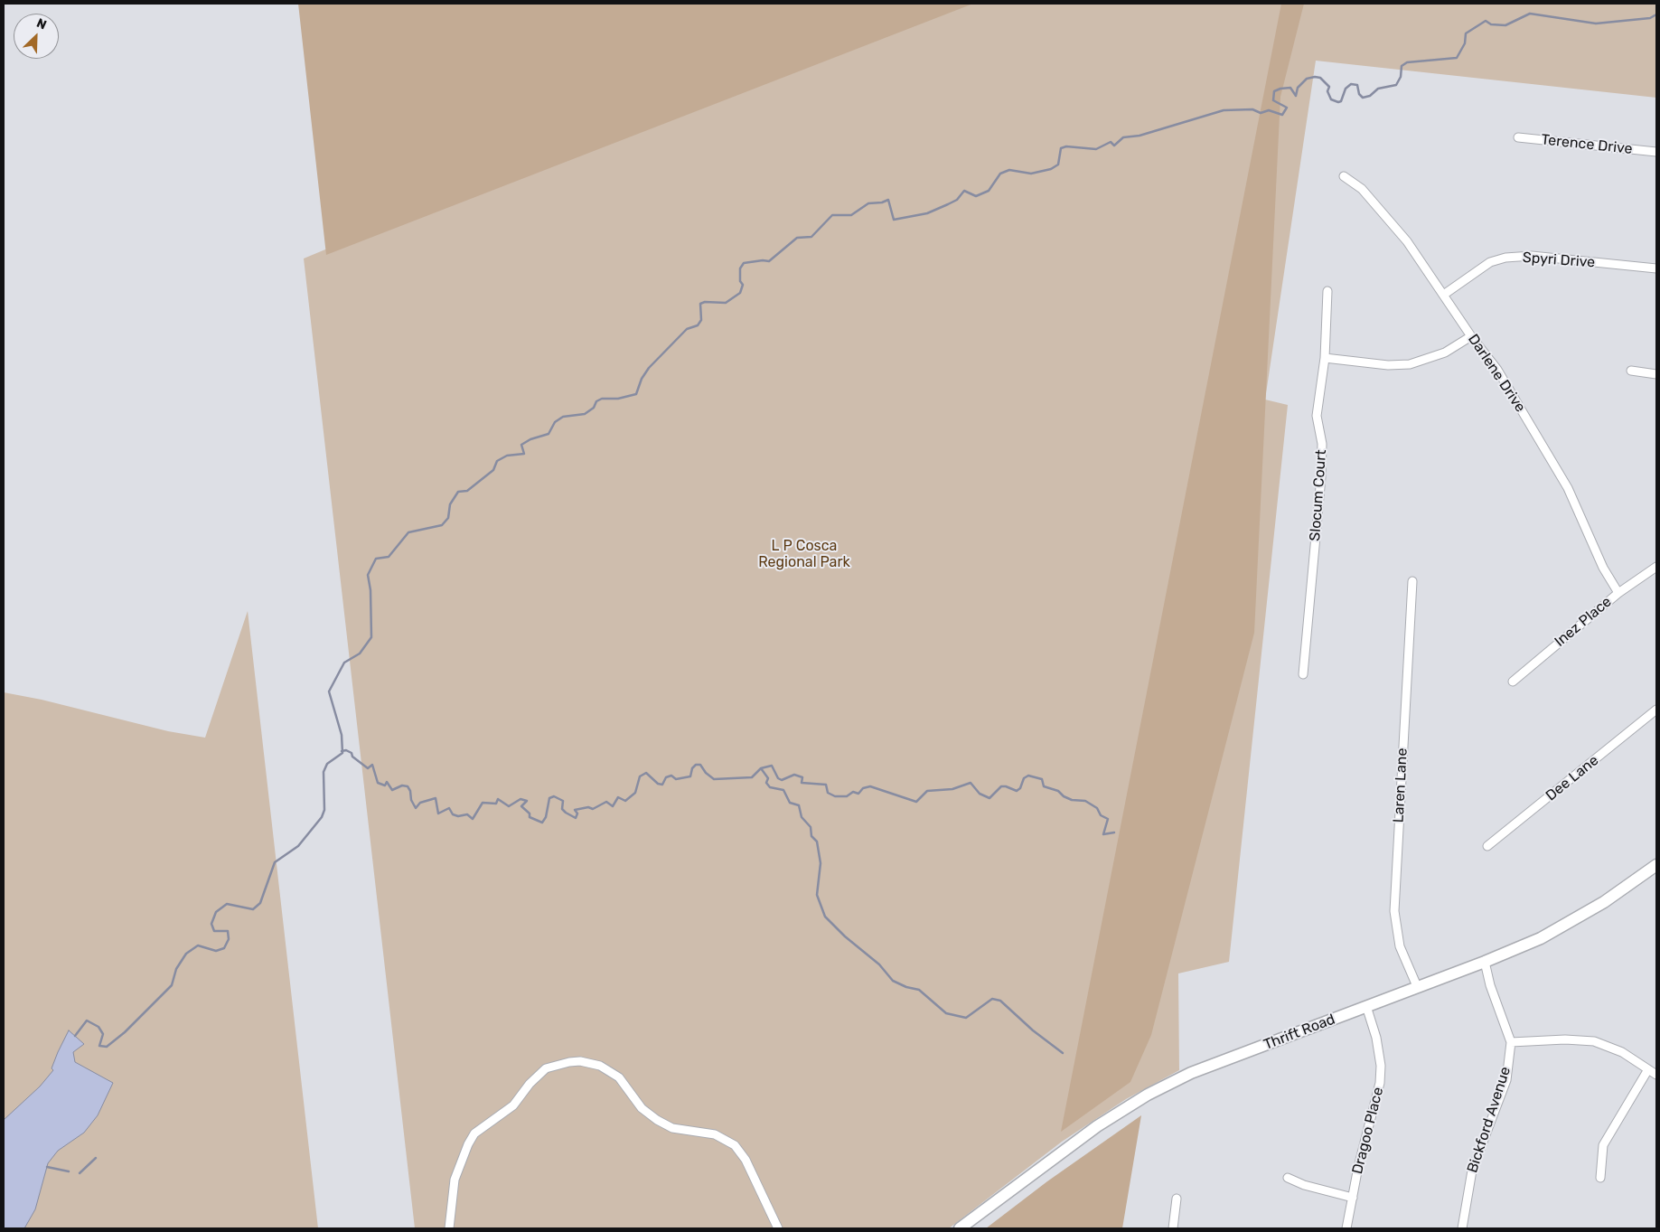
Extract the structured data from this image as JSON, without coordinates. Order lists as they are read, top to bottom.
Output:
{
  "streets": {
    "street": [
      "Terence Drive",
      "Spyri Drive",
      "Darlene Drive",
      "Slocum Court",
      "Inez Place",
      "Dee Lane",
      "Laren Lane",
      "Thrift Road",
      "Bickford Avenue",
      "Dragoo Place"
    ]
  },
  "crossings": [
    ["Spyri Drive", "Darlene Drive"],
    ["Darlene Drive", "Inez Place"],
    ["Laren Lane", "Thrift Road"],
    ["Thrift Road", "Bickford Avenue"],
    ["Thrift Road", "Dragoo Place"]
  ],
  "parks": ["L P Cosca Regional Park"],
  "north": "top right"
}
